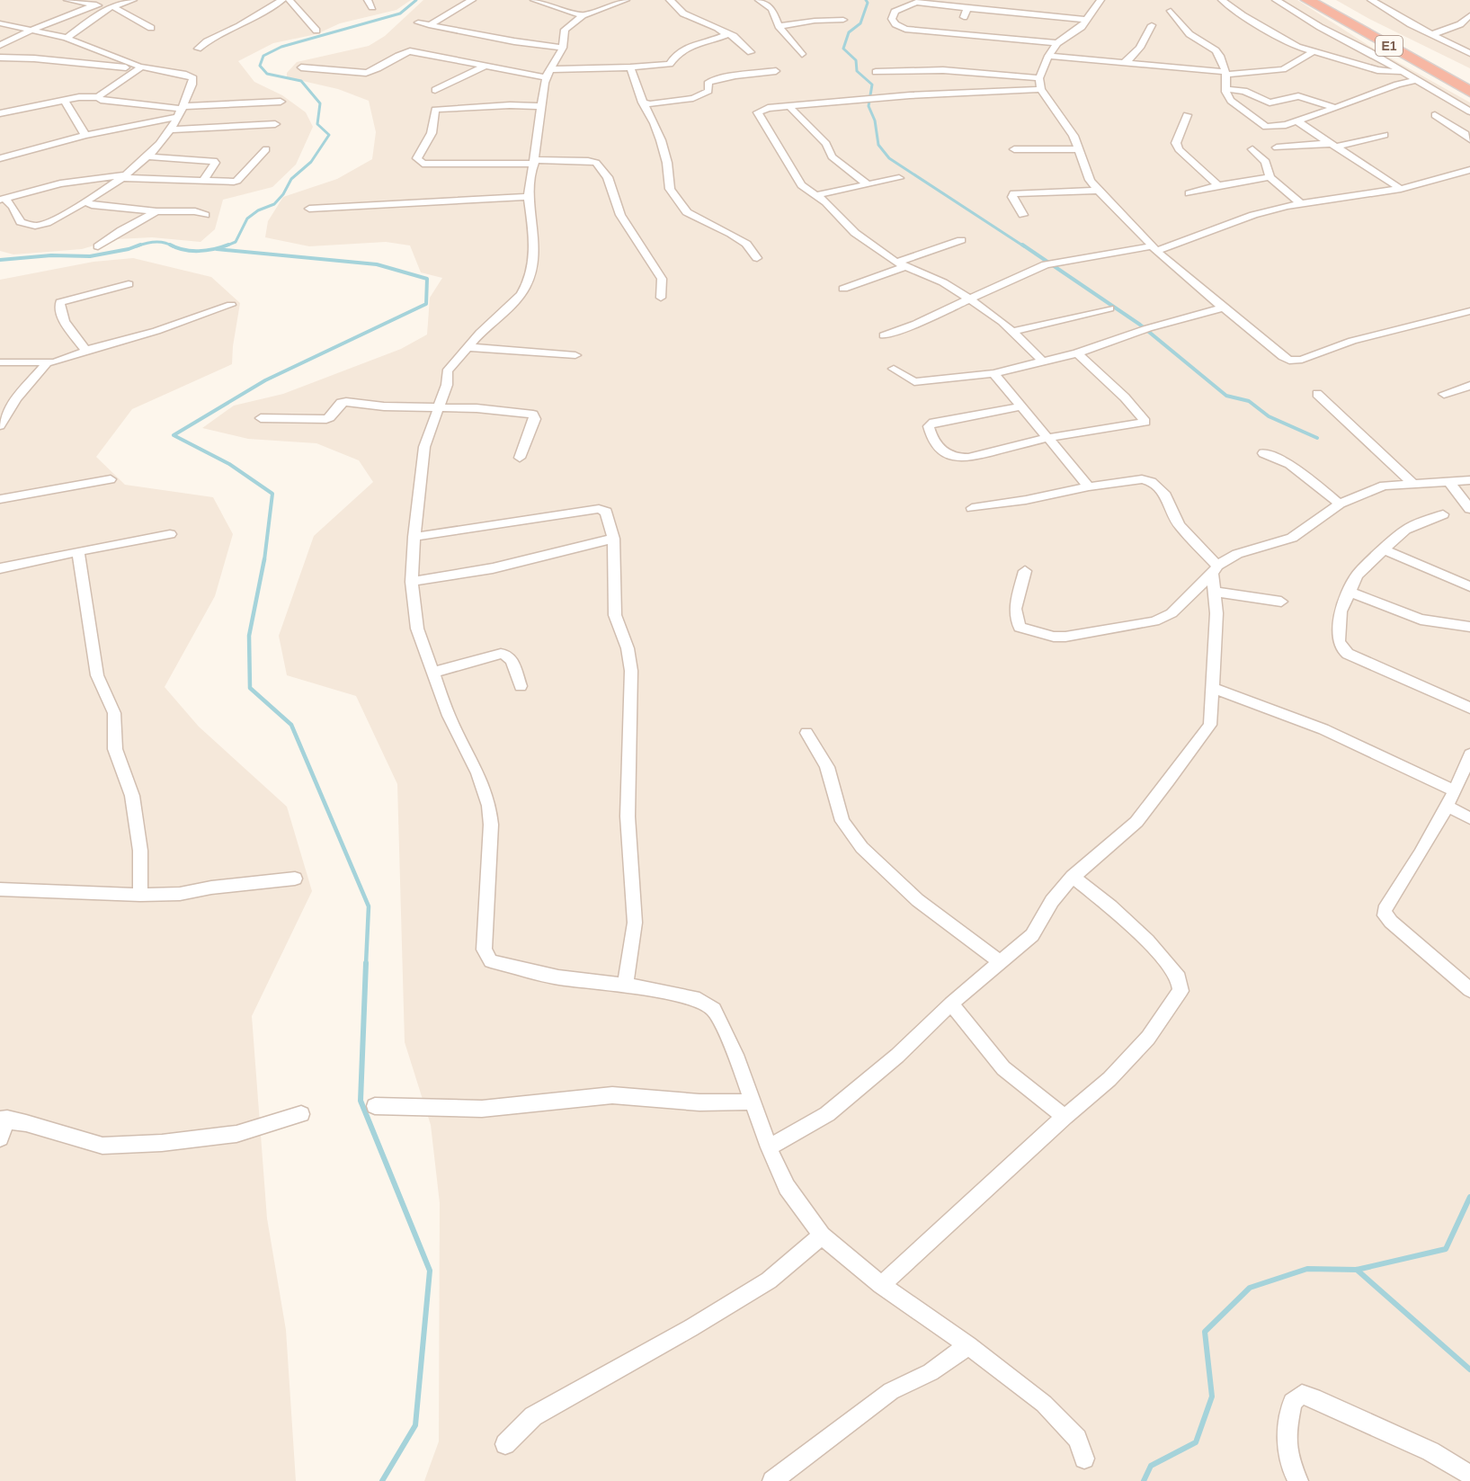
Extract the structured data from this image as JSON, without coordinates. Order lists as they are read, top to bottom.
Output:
{
  "streets": {
    "highway": ["E1"]
  }
}
